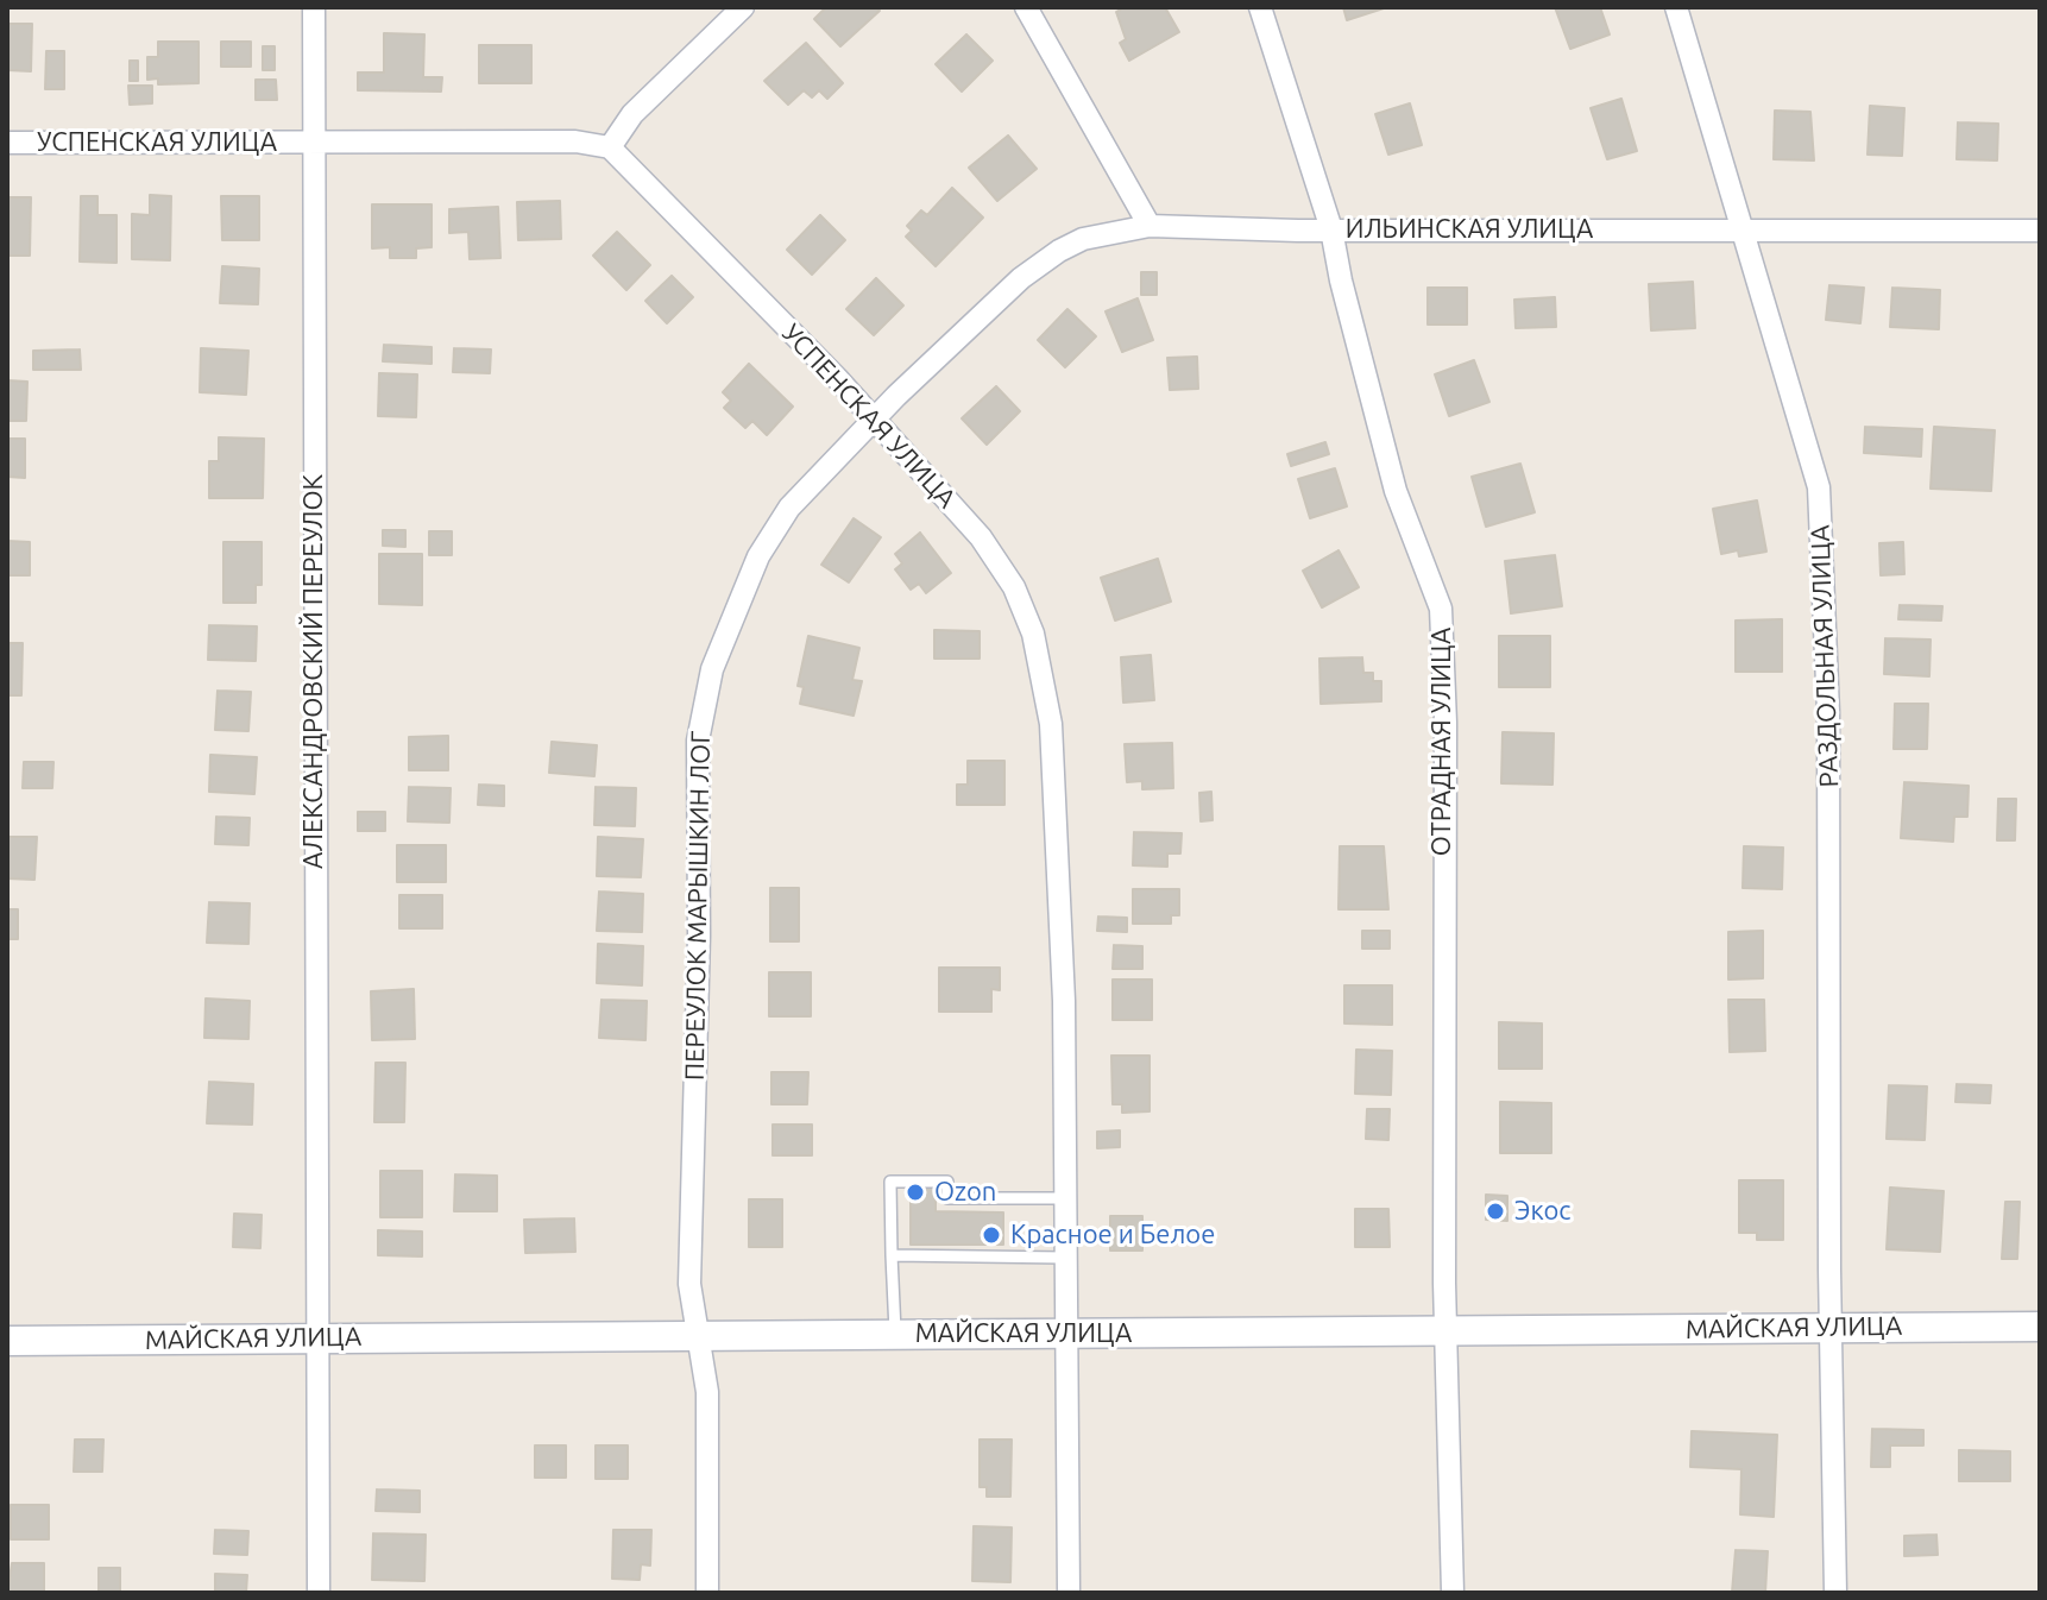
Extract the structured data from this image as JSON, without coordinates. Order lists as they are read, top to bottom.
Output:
{
  "streets": {
    "street": [
      "УСПЕНСКАЯ УЛИЦА",
      "ИЛЬИНСКАЯ УЛИЦА",
      "РАЗДОЛЬНАЯ УЛИЦА",
      "АЛЕКСАНДРОВСКИЙ ПЕРЕУЛОК",
      "ОТРАДНАЯ УЛИЦА",
      "ПЕРЕУЛОК МАРЫШКИН ЛОГ",
      "МАЙСКАЯ УЛИЦА"
    ]
  },
  "crossings": [
    ["УСПЕНСКАЯ УЛИЦА", "АЛЕКСАНДРОВСКИЙ ПЕРЕУЛОК"],
    ["УСПЕНСКАЯ УЛИЦА", "ПЕРЕУЛОК МАРЫШКИН ЛОГ"],
    ["УСПЕНСКАЯ УЛИЦА", "МАЙСКАЯ УЛИЦА"],
    ["ИЛЬИНСКАЯ УЛИЦА", "РАЗДОЛЬНАЯ УЛИЦА"],
    ["ИЛЬИНСКАЯ УЛИЦА", "ОТРАДНАЯ УЛИЦА"],
    ["ИЛЬИНСКАЯ УЛИЦА", "ПЕРЕУЛОК МАРЫШКИН ЛОГ"],
    ["РАЗДОЛЬНАЯ УЛИЦА", "МАЙСКАЯ УЛИЦА"],
    ["АЛЕКСАНДРОВСКИЙ ПЕРЕУЛОК", "МАЙСКАЯ УЛИЦА"],
    ["ОТРАДНАЯ УЛИЦА", "МАЙСКАЯ УЛИЦА"],
    ["ПЕРЕУЛОК МАРЫШКИН ЛОГ", "МАЙСКАЯ УЛИЦА"]
  ],
  "places": ["Ozon", "Экос", "Красное и Белое"]
}
